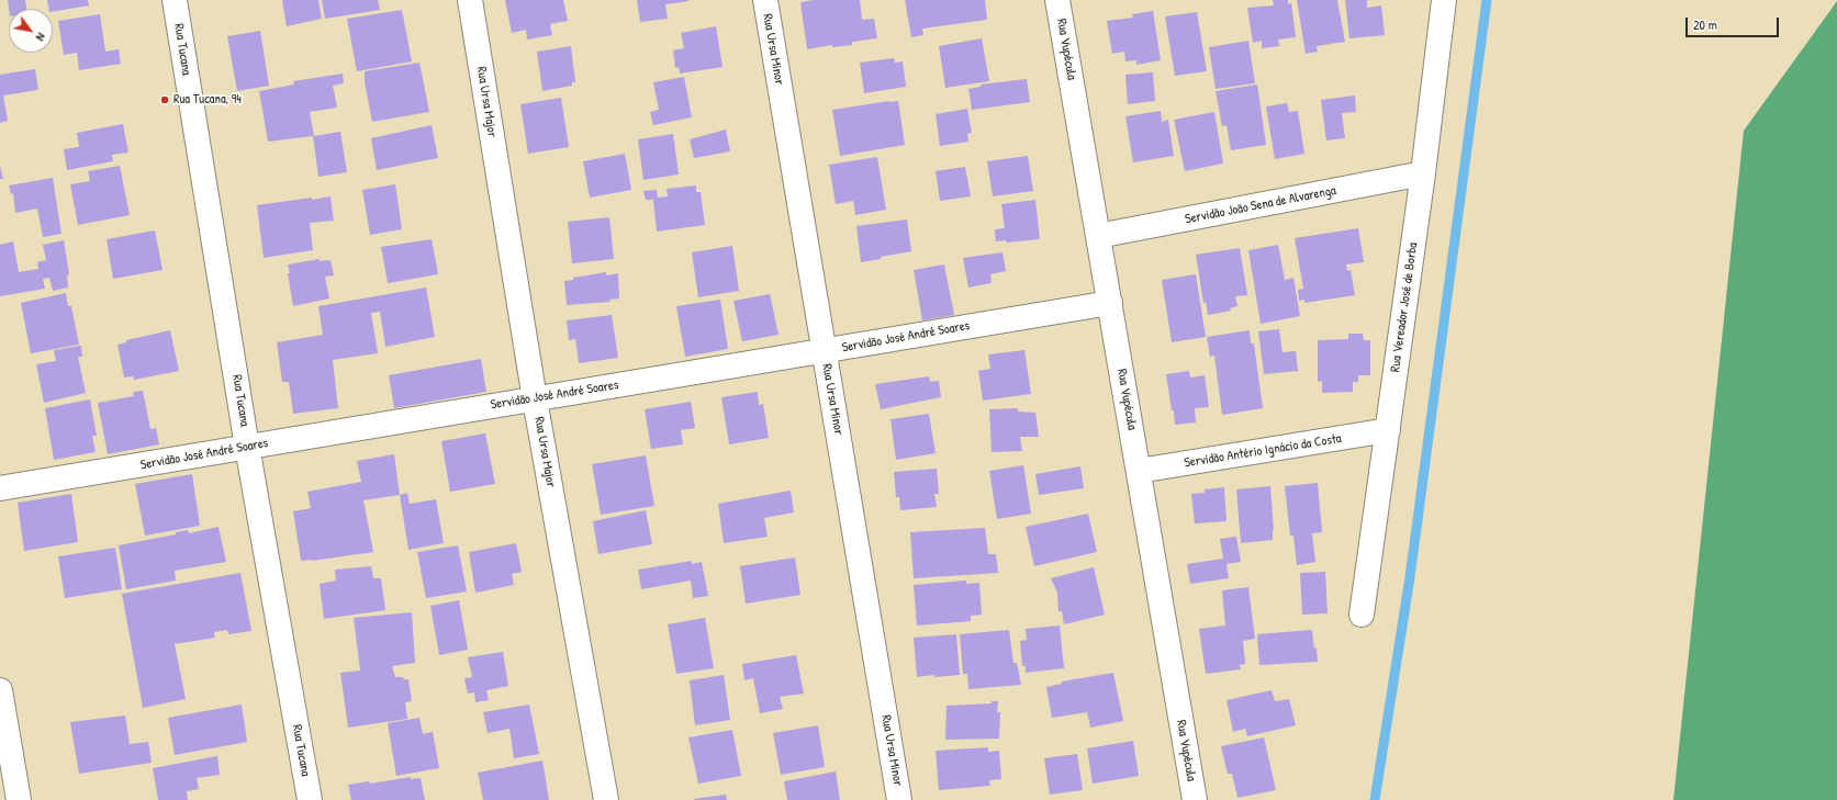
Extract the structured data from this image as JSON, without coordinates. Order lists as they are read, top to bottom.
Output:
{
  "streets": {
    "street": [
      "Rua Tucana",
      "Rua Ursa Minor",
      "Rua Vupécula",
      "Rua Ursa Major",
      "Servidão João Sena de Alvarenga",
      "Rua Vereador José de Borba",
      "Servidão José André Soares",
      "Servidão Antério Ignácio da Costa"
    ]
  },
  "crossings": [
    ["Rua Tucana", "Servidão José André Soares"],
    ["Rua Ursa Minor", "Servidão José André Soares"],
    ["Rua Vupécula", "Servidão João Sena de Alvarenga"],
    ["Rua Vupécula", "Servidão José André Soares"],
    ["Rua Vupécula", "Servidão Antério Ignácio da Costa"],
    ["Rua Ursa Major", "Servidão José André Soares"],
    ["Servidão João Sena de Alvarenga", "Rua Vereador José de Borba"],
    ["Rua Vereador José de Borba", "Servidão Antério Ignácio da Costa"]
  ],
  "places": ["Rua Tucana, 94"],
  "scale_bar": "20 m",
  "north": "bottom right"
}
